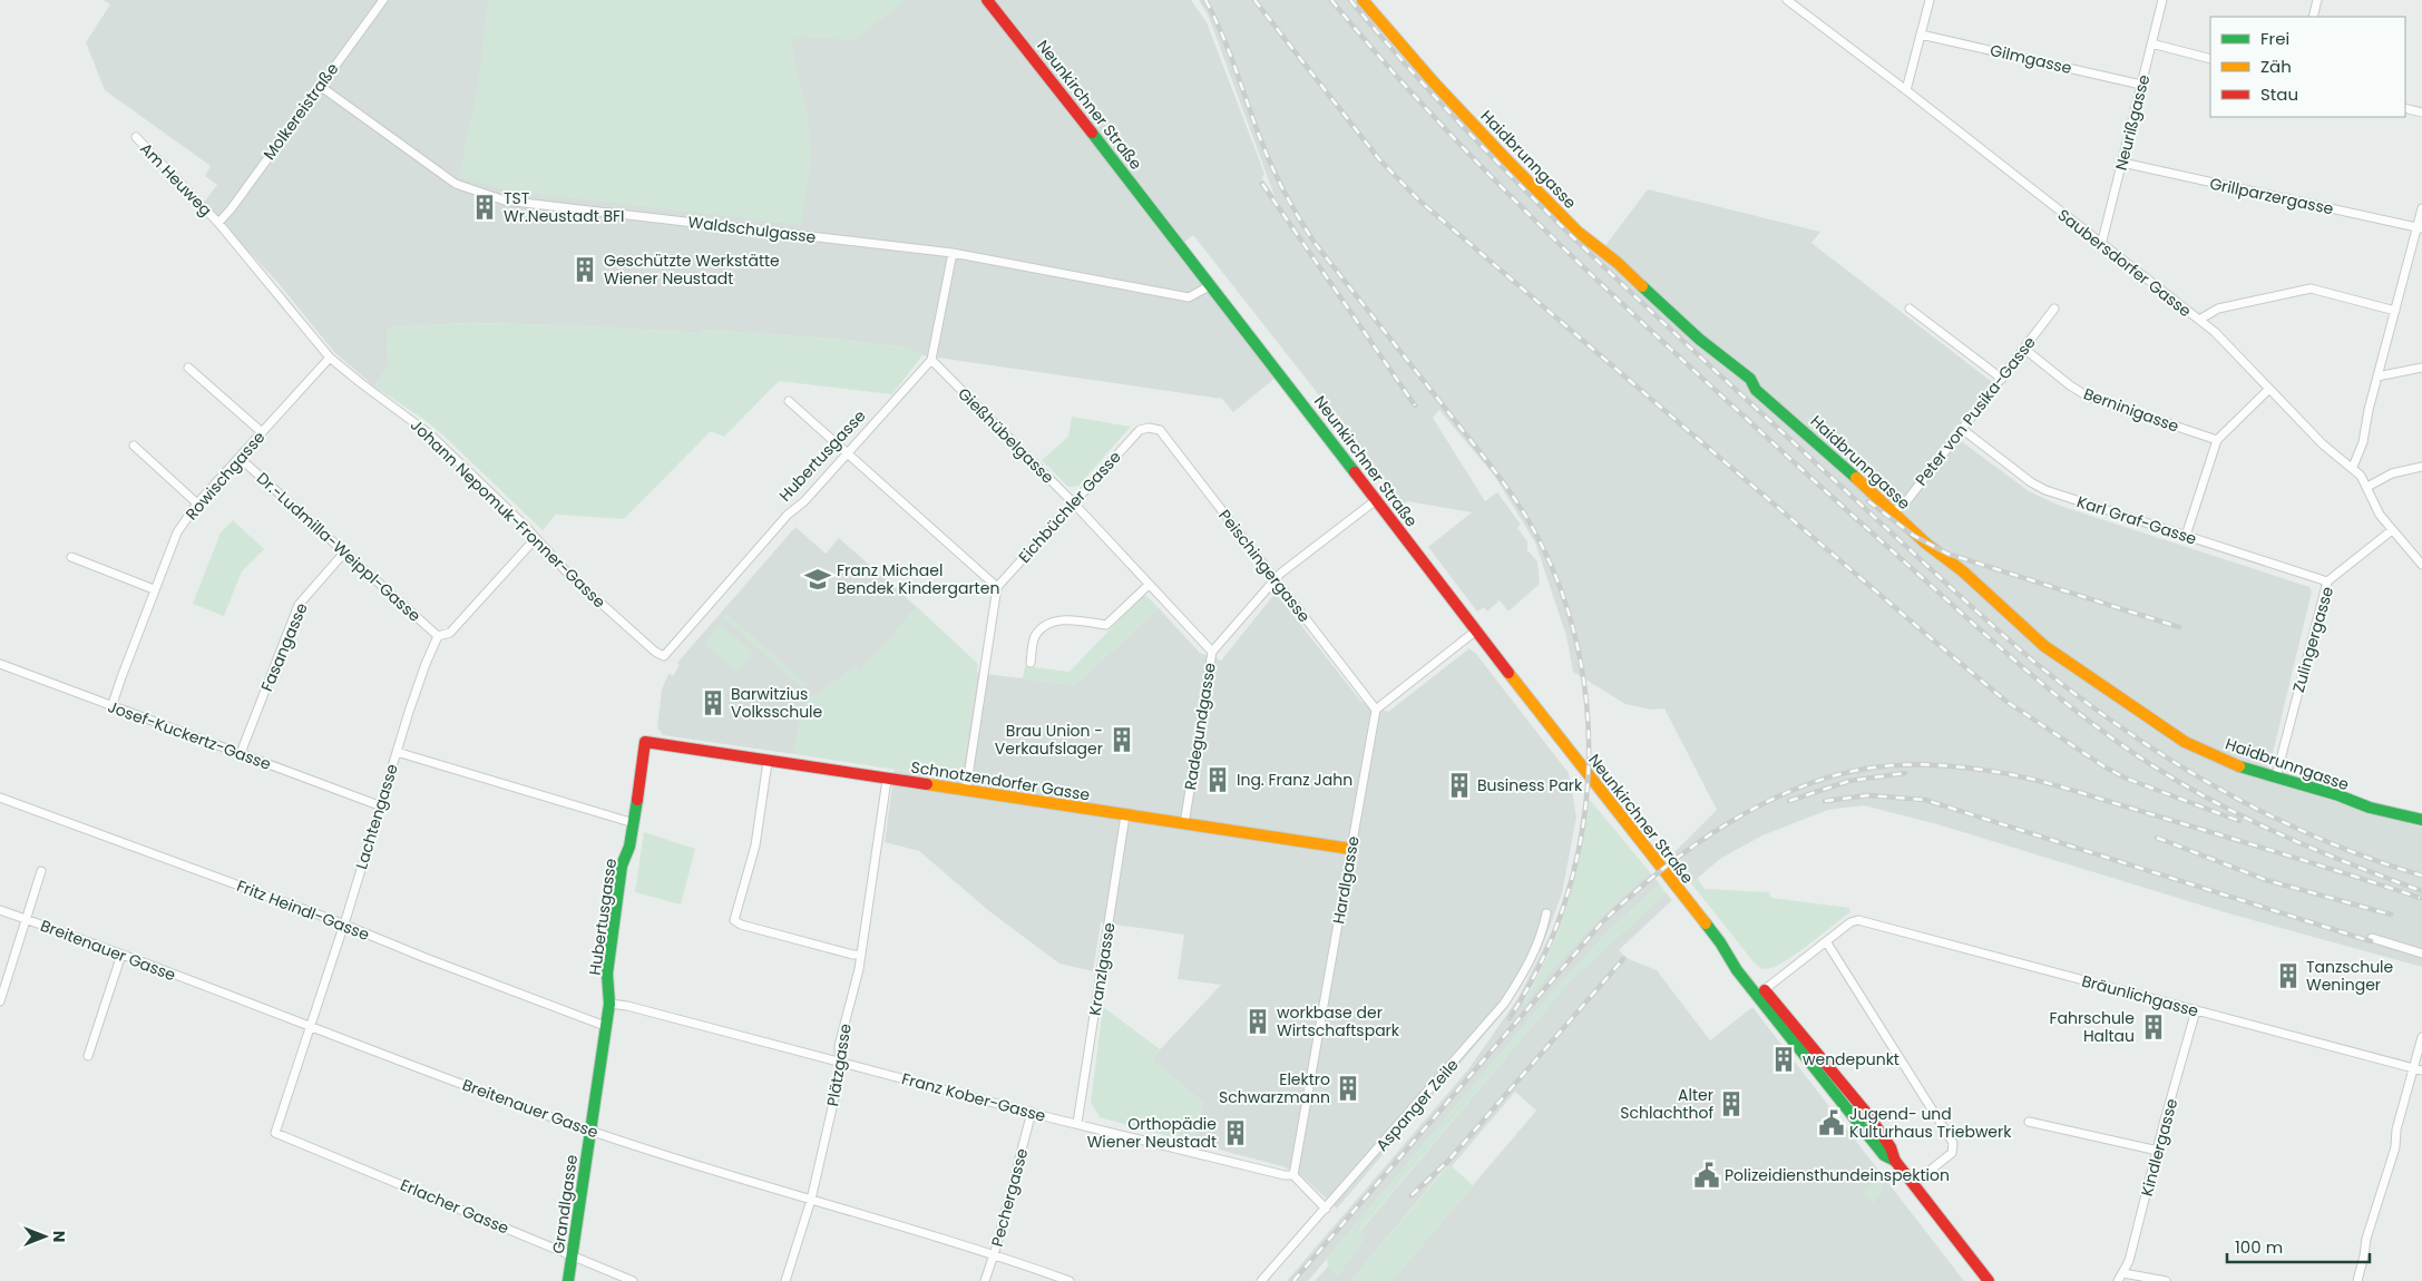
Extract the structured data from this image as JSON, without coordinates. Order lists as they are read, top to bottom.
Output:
{
  "streets": {
    "street": [
      "Gilmgasse",
      "Neunkirchner Straße",
      "Molkereistraße",
      "Neurißgasse",
      "Haidbrunngasse",
      "Am Heuweg",
      "Grillparzergasse",
      "Waldschulgasse",
      "Saubersdorfer Gasse",
      "Berninigasse",
      "Peter von Pusika-Gasse",
      "Gießhübelgasse",
      "Hubertusgasse",
      "Rowischgasse",
      "Eichbüchler Gasse",
      "Johann Nepomuk-Fronner-Gasse",
      "Karl Graf-Gasse",
      "Dr.-Ludmilla-Weippl-Gasse",
      "Peischingergasse",
      "Zulingergasse",
      "Fasangasse",
      "Radegundgasse",
      "Josef-Kuckertz-Gasse",
      "Schnotzendorfer Gasse",
      "Lachtengasse",
      "Hardlgasse",
      "Fritz Heindl-Gasse",
      "Breitenauer Gasse",
      "Kranzlgasse",
      "Bräunlichgasse",
      "Plätzgasse",
      "Franz Kober-Gasse",
      "Aspanger Zeile",
      "Kindlergasse",
      "Pechergasse",
      "Grandlgasse",
      "Erlacher Gasse"
    ]
  },
  "crossings": [
    ["Gilmgasse", "Neurißgasse"],
    ["Neunkirchner Straße", "Waldschulgasse"],
    ["Neunkirchner Straße", "Radegundgasse"],
    ["Molkereistraße", "Am Heuweg"],
    ["Molkereistraße", "Waldschulgasse"],
    ["Molkereistraße", "Johann Nepomuk-Fronner-Gasse"],
    ["Neurißgasse", "Grillparzergasse"],
    ["Neurißgasse", "Saubersdorfer Gasse"],
    ["Haidbrunngasse", "Peter von Pusika-Gasse"],
    ["Haidbrunngasse", "Zulingergasse"],
    ["Am Heuweg", "Johann Nepomuk-Fronner-Gasse"],
    ["Saubersdorfer Gasse", "Zulingergasse"],
    ["Berninigasse", "Peter von Pusika-Gasse"],
    ["Peter von Pusika-Gasse", "Karl Graf-Gasse"],
    ["Gießhübelgasse", "Hubertusgasse"],
    ["Gießhübelgasse", "Eichbüchler Gasse"],
    ["Gießhübelgasse", "Radegundgasse"],
    ["Hubertusgasse", "Johann Nepomuk-Fronner-Gasse"],
    ["Hubertusgasse", "Schnotzendorfer Gasse"],
    ["Hubertusgasse", "Fritz Heindl-Gasse"],
    ["Hubertusgasse", "Breitenauer Gasse"],
    ["Hubertusgasse", "Franz Kober-Gasse"],
    ["Hubertusgasse", "Grandlgasse"],
    ["Rowischgasse", "Johann Nepomuk-Fronner-Gasse"],
    ["Rowischgasse", "Dr.-Ludmilla-Weippl-Gasse"],
    ["Rowischgasse", "Josef-Kuckertz-Gasse"],
    ["Eichbüchler Gasse", "Peischingergasse"],
    ["Karl Graf-Gasse", "Zulingergasse"],
    ["Dr.-Ludmilla-Weippl-Gasse", "Fasangasse"],
    ["Dr.-Ludmilla-Weippl-Gasse", "Lachtengasse"],
    ["Peischingergasse", "Radegundgasse"],
    ["Peischingergasse", "Hardlgasse"],
    ["Fasangasse", "Josef-Kuckertz-Gasse"],
    ["Radegundgasse", "Schnotzendorfer Gasse"],
    ["Josef-Kuckertz-Gasse", "Lachtengasse"],
    ["Schnotzendorfer Gasse", "Hardlgasse"],
    ["Schnotzendorfer Gasse", "Kranzlgasse"],
    ["Schnotzendorfer Gasse", "Plätzgasse"],
    ["Lachtengasse", "Fritz Heindl-Gasse"],
    ["Lachtengasse", "Breitenauer Gasse"],
    ["Lachtengasse", "Erlacher Gasse"],
    ["Hardlgasse", "Franz Kober-Gasse"],
    ["Breitenauer Gasse", "Plätzgasse"],
    ["Breitenauer Gasse", "Pechergasse"],
    ["Breitenauer Gasse", "Grandlgasse"],
    ["Kranzlgasse", "Franz Kober-Gasse"],
    ["Bräunlichgasse", "Kindlergasse"],
    ["Plätzgasse", "Franz Kober-Gasse"],
    ["Franz Kober-Gasse", "Pechergasse"],
    ["Grandlgasse", "Erlacher Gasse"]
  ],
  "places": {
    "building": [
      "TST Wr.Neustadt BFI",
      "Geschützte Werkstätte Wiener Neustadt",
      "Barwitzius Volksschule",
      "Brau Union - Verkaufslager",
      "Ing. Franz Jahn",
      "Business Park",
      "Tanzschule Weninger",
      "workbase der Wirtschaftspark",
      "Fahrschule Haltau",
      "wendepunkt",
      "Elektro Schwarzmann",
      "Alter Schlachthof",
      "Orthopädie Wiener Neustadt"
    ],
    "school or university": ["Franz Michael Bendek Kindergarten"],
    "public building": ["Jugend- und Kulturhaus Triebwerk", "Polizeidiensthundeinspektion"]
  },
  "legend": ["Frei", "Zäh", "Stau"],
  "scale_bar": "100 m",
  "north": "right"
}
